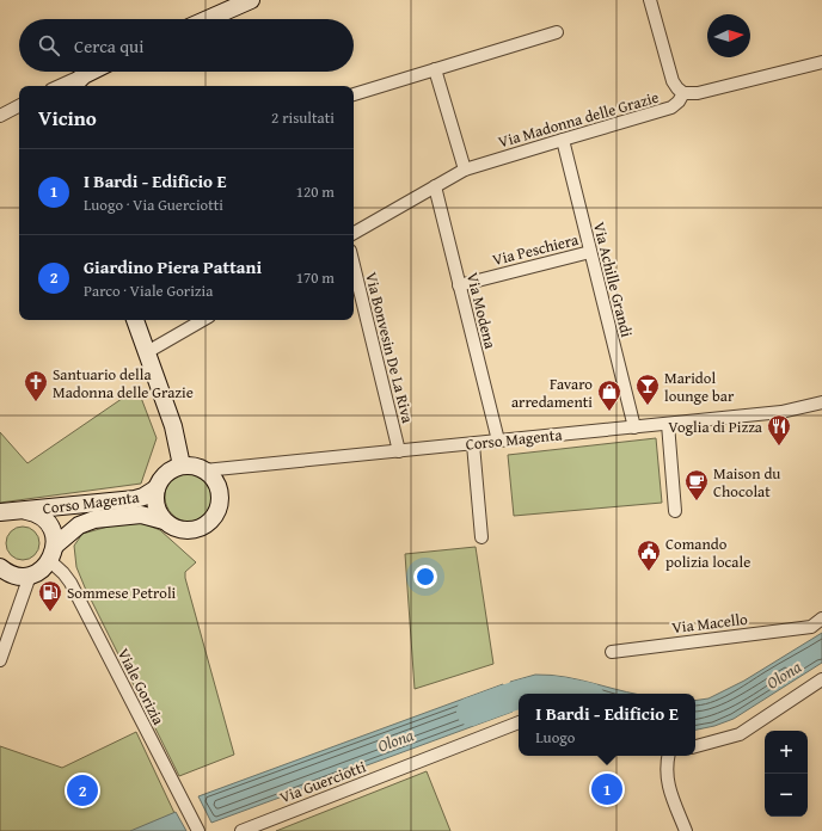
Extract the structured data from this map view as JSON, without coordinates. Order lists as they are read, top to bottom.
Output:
{
  "streets": {
    "street": [
      "Via Madonna delle Grazie",
      "Via Peschiera",
      "Via Achille Grandi",
      "Via Modena",
      "Via Bonvesin De La Riva",
      "Corso Magenta",
      "Via Macello",
      "Viale Gorizia",
      "Via Guerciotti"
    ]
  },
  "crossings": [
    ["Via Madonna delle Grazie", "Via Achille Grandi"],
    ["Via Madonna delle Grazie", "Via Modena"],
    ["Via Peschiera", "Via Achille Grandi"],
    ["Via Peschiera", "Via Modena"],
    ["Via Achille Grandi", "Corso Magenta"],
    ["Via Modena", "Corso Magenta"],
    ["Via Bonvesin De La Riva", "Corso Magenta"]
  ],
  "water": ["Olona"],
  "places": {
    "church": ["Santuario della Madonna delle Grazie"],
    "bar": ["Maridol lounge bar"],
    "shop": ["Favaro arredamenti"],
    "restaurant": ["Voglia di Pizza"],
    "cafe": ["Maison du Chocolat"],
    "public building": ["Comando polizia locale"],
    "fuel station": ["Sommese Petroli"]
  },
  "north": "right",
  "page": {
    "search": "Cerca qui",
    "heading": ["Vicino", "2 risultati"],
    "list": [
      {
        "mark": "1",
        "name": "I Bardi - Edificio E",
        "note": "Luogo · Via Guerciotti",
        "value": "120 m"
      },
      {
        "mark": "2",
        "name": "Giardino Piera Pattani",
        "note": "Parco · Viale Gorizia",
        "value": "170 m"
      }
    ],
    "popup": ["I Bardi - Edificio E", "Luogo"],
    "map_buttons": ["+", "−"],
    "pins": ["1", "2"]
  }
}
